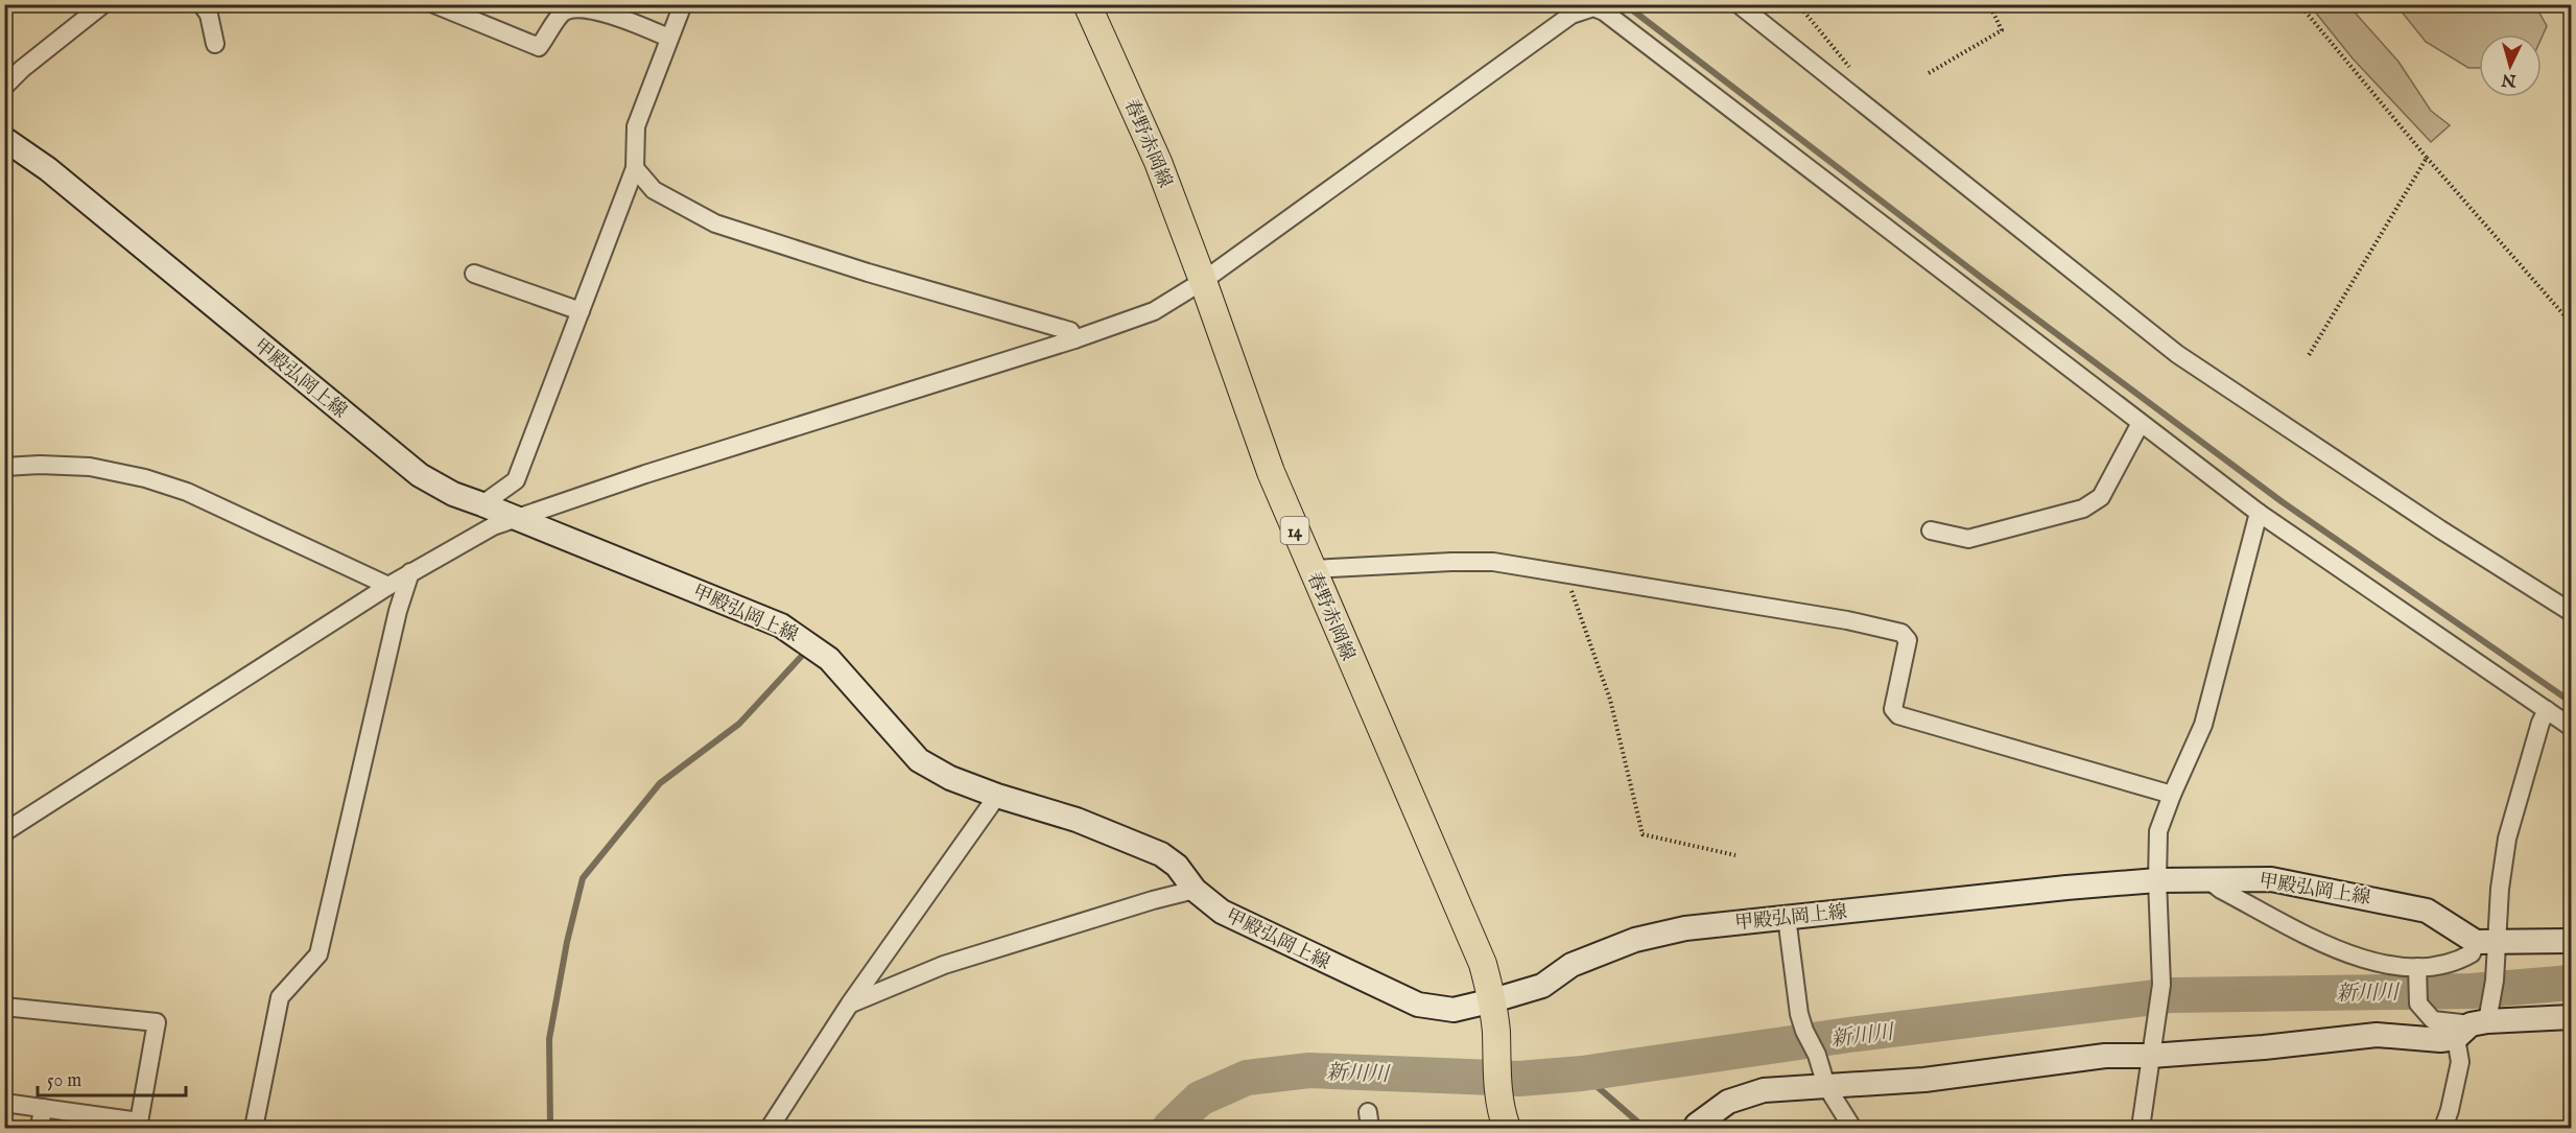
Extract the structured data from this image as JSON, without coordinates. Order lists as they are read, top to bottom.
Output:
{
  "streets": {
    "main road": ["春野赤岡線", "甲殿弘岡上線", "14"]
  },
  "crossings": [
    ["春野赤岡線", "甲殿弘岡上線"]
  ],
  "water": ["新川川"],
  "scale_bar": "50 m",
  "north": "bottom"
}
